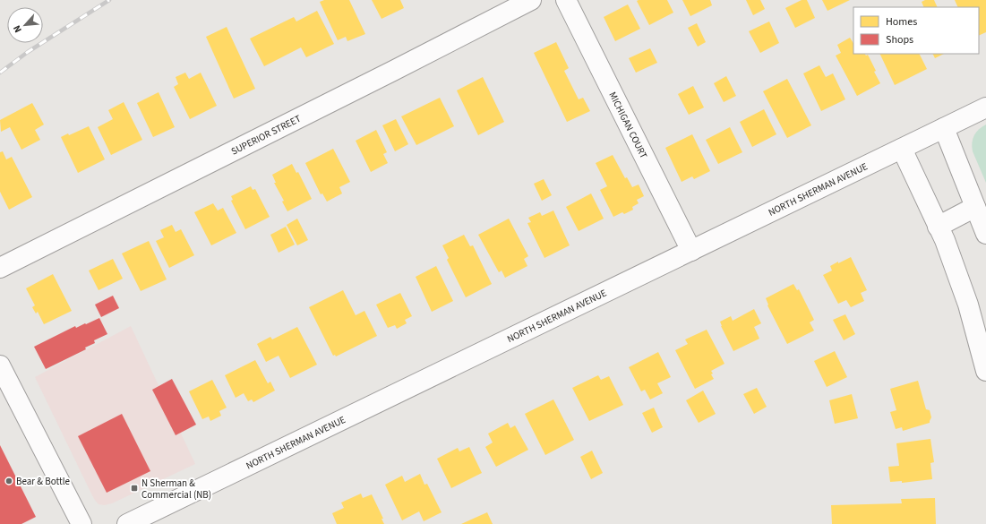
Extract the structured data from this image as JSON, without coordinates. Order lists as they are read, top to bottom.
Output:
{
  "streets": {
    "street": ["MICHIGAN COURT", "SUPERIOR STREET", "NORTH SHERMAN AVENUE"]
  },
  "crossings": [
    ["MICHIGAN COURT", "NORTH SHERMAN AVENUE"]
  ],
  "places": {
    "other": ["Bear & Bottle"],
    "transit": ["N Sherman & Commercial (NB)"]
  },
  "legend": ["Homes", "Shops"],
  "north": "bottom left"
}
